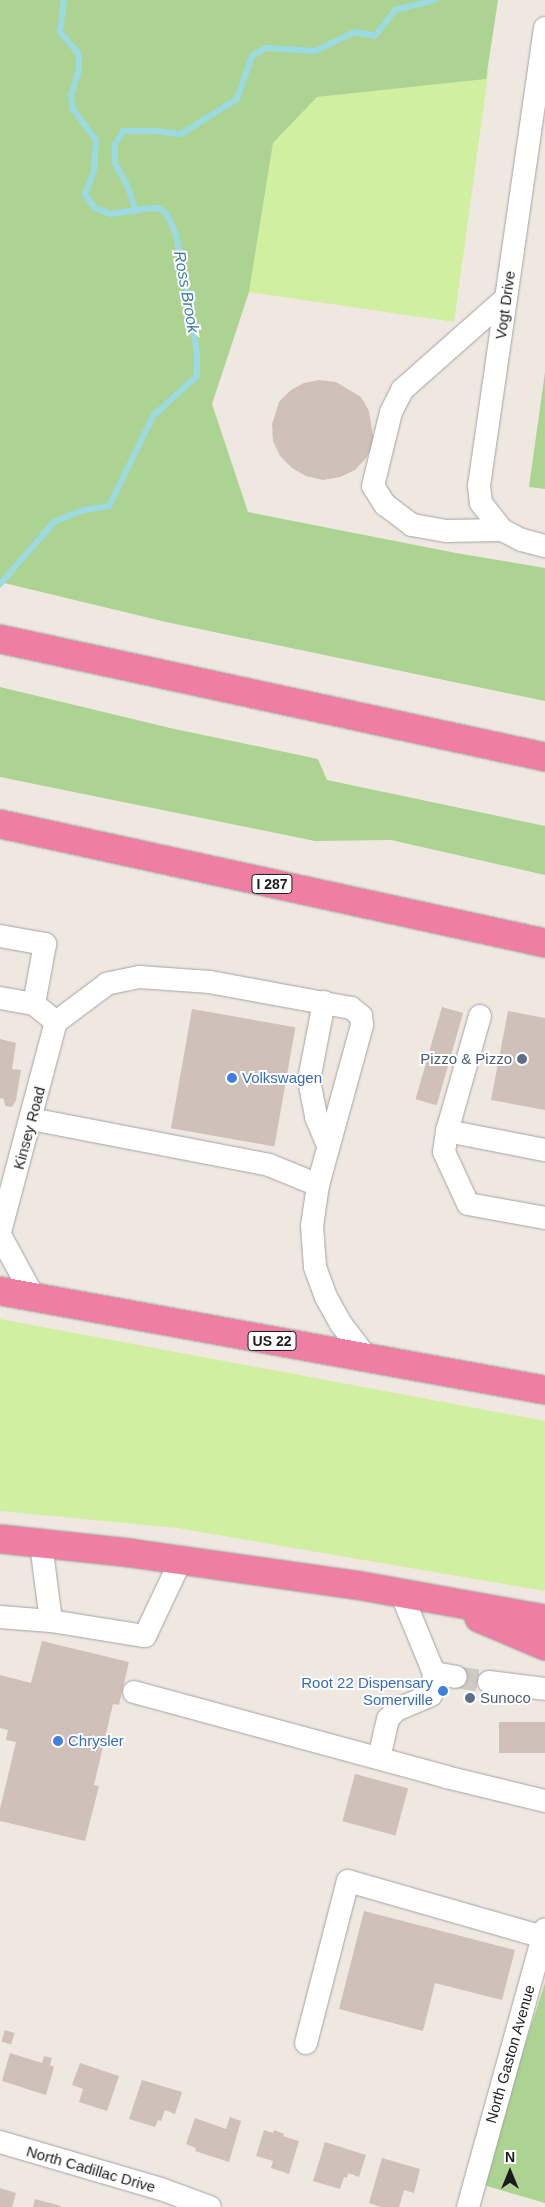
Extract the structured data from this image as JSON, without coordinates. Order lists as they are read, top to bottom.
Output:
{
  "streets": {
    "highway": ["I 287", "US 22"],
    "street": [
      "Vogt Drive",
      "Kinsey Road",
      "North Gaston Avenue",
      "North Cadillac Drive"
    ]
  },
  "water": ["Ross Brook"],
  "places": [
    "Pizzo & Pizzo",
    "Volkswagen",
    "Root 22 Dispensary Somerville",
    "Sunoco",
    "Chrysler"
  ],
  "north": "top"
}
